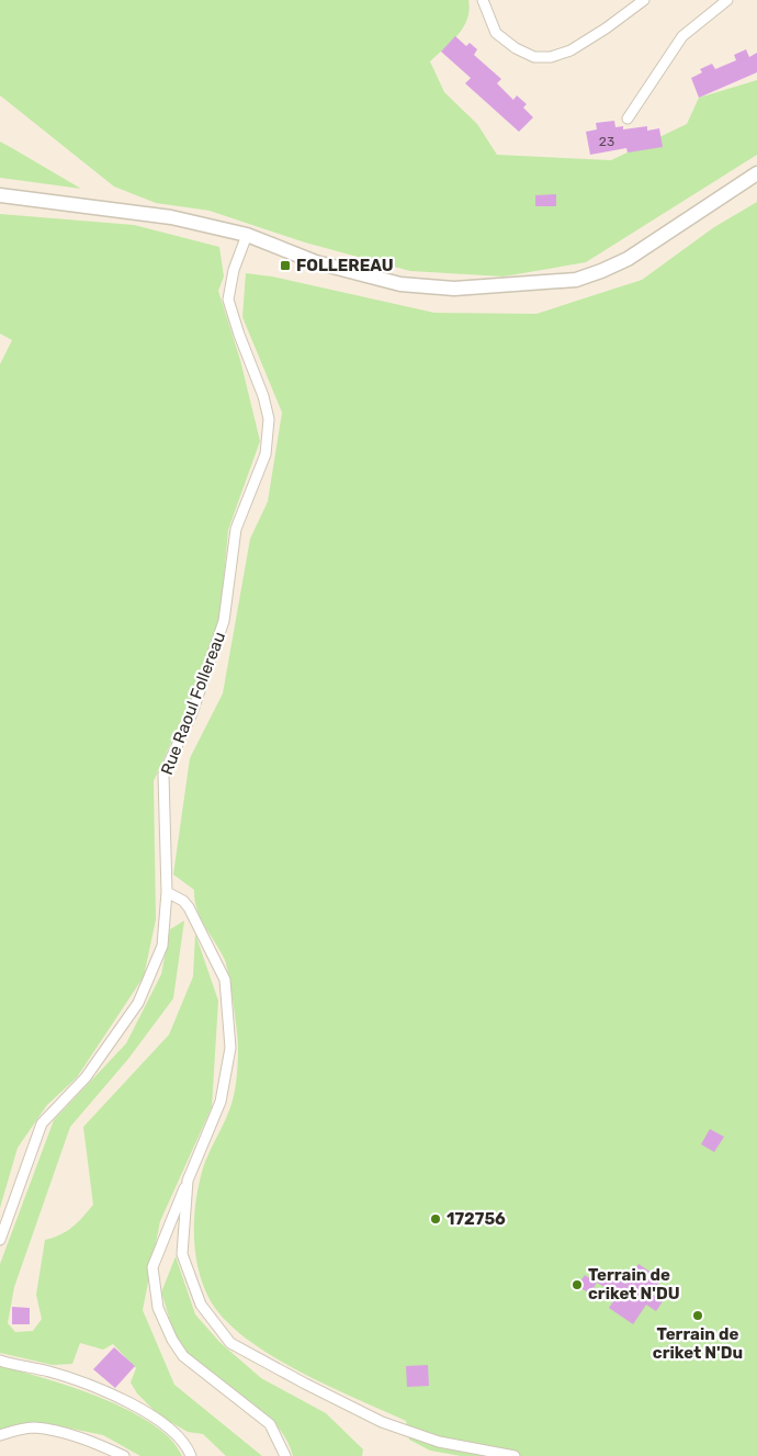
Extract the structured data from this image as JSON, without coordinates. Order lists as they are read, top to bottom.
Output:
{
  "streets": {
    "street": ["Rue Raoul Follereau"]
  },
  "places": {
    "transit": ["FOLLEREAU"],
    "other": ["172756", "Terrain de criket N'DU", "Terrain de criket N'Du"]
  },
  "house_numbers": ["23"]
}
